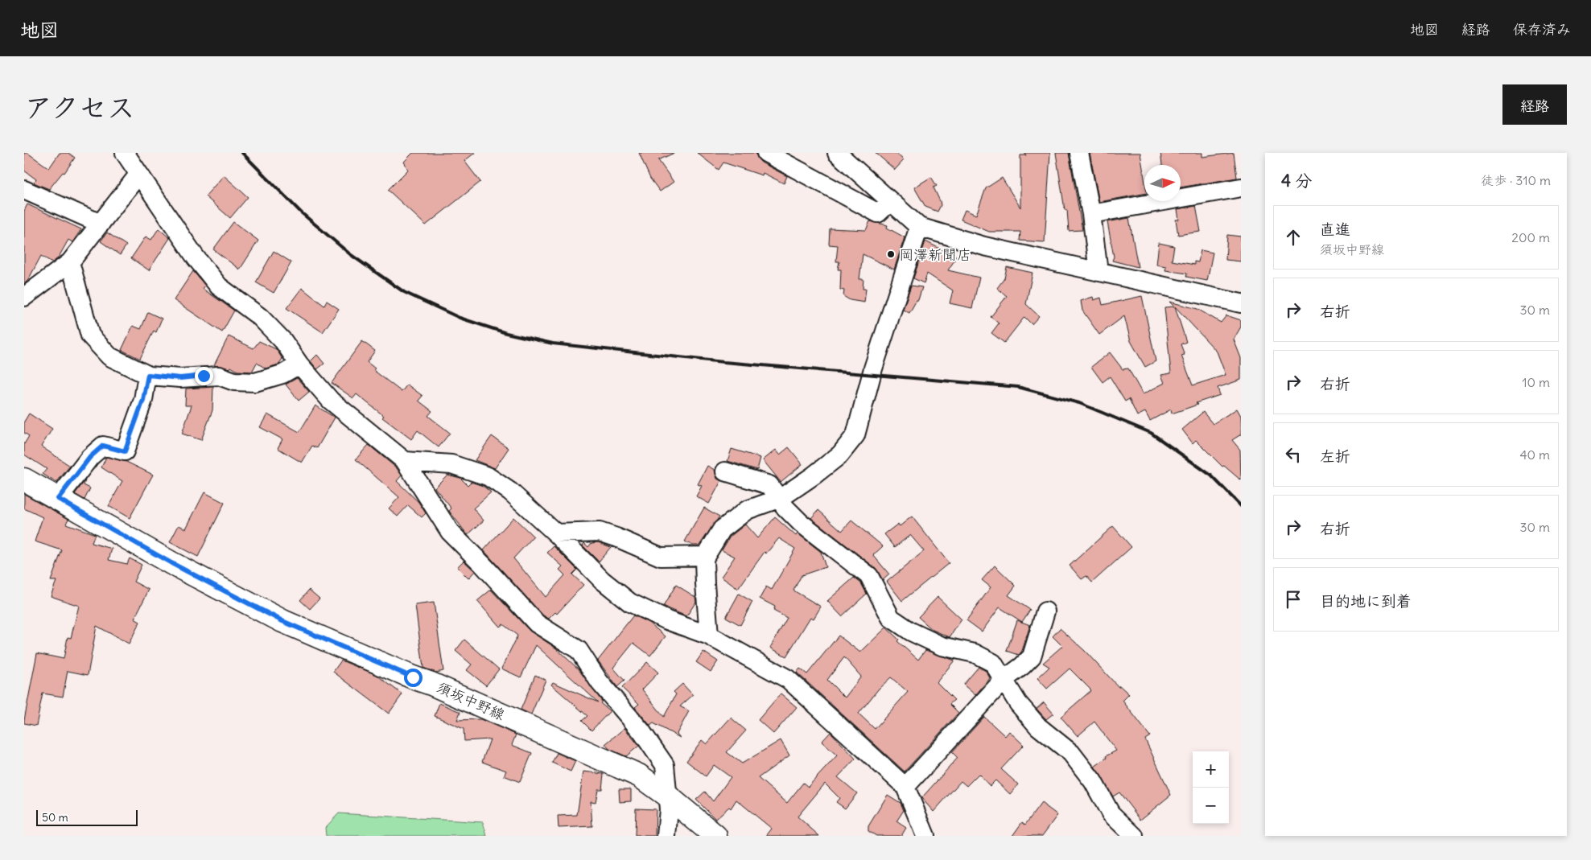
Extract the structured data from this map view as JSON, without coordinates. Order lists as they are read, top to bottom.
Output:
{
  "streets": {
    "main road": ["須坂中野線"]
  },
  "places": ["岡澤新聞店"],
  "scale_bar": "50 m",
  "north": "right",
  "page": {
    "header": "地図",
    "nav": ["地図", "経路", "保存済み"],
    "title": "アクセス",
    "buttons": "経路",
    "heading": ["4 分", "徒歩 · 310 m"],
    "list": [
      ["直進", "須坂中野線", "200 m"],
      ["右折", "30 m"],
      ["右折", "10 m"],
      ["左折", "40 m"],
      ["右折", "30 m"],
      "目的地に到着"
    ],
    "map_buttons": ["+", "−"],
    "scale": "50 m"
  }
}
